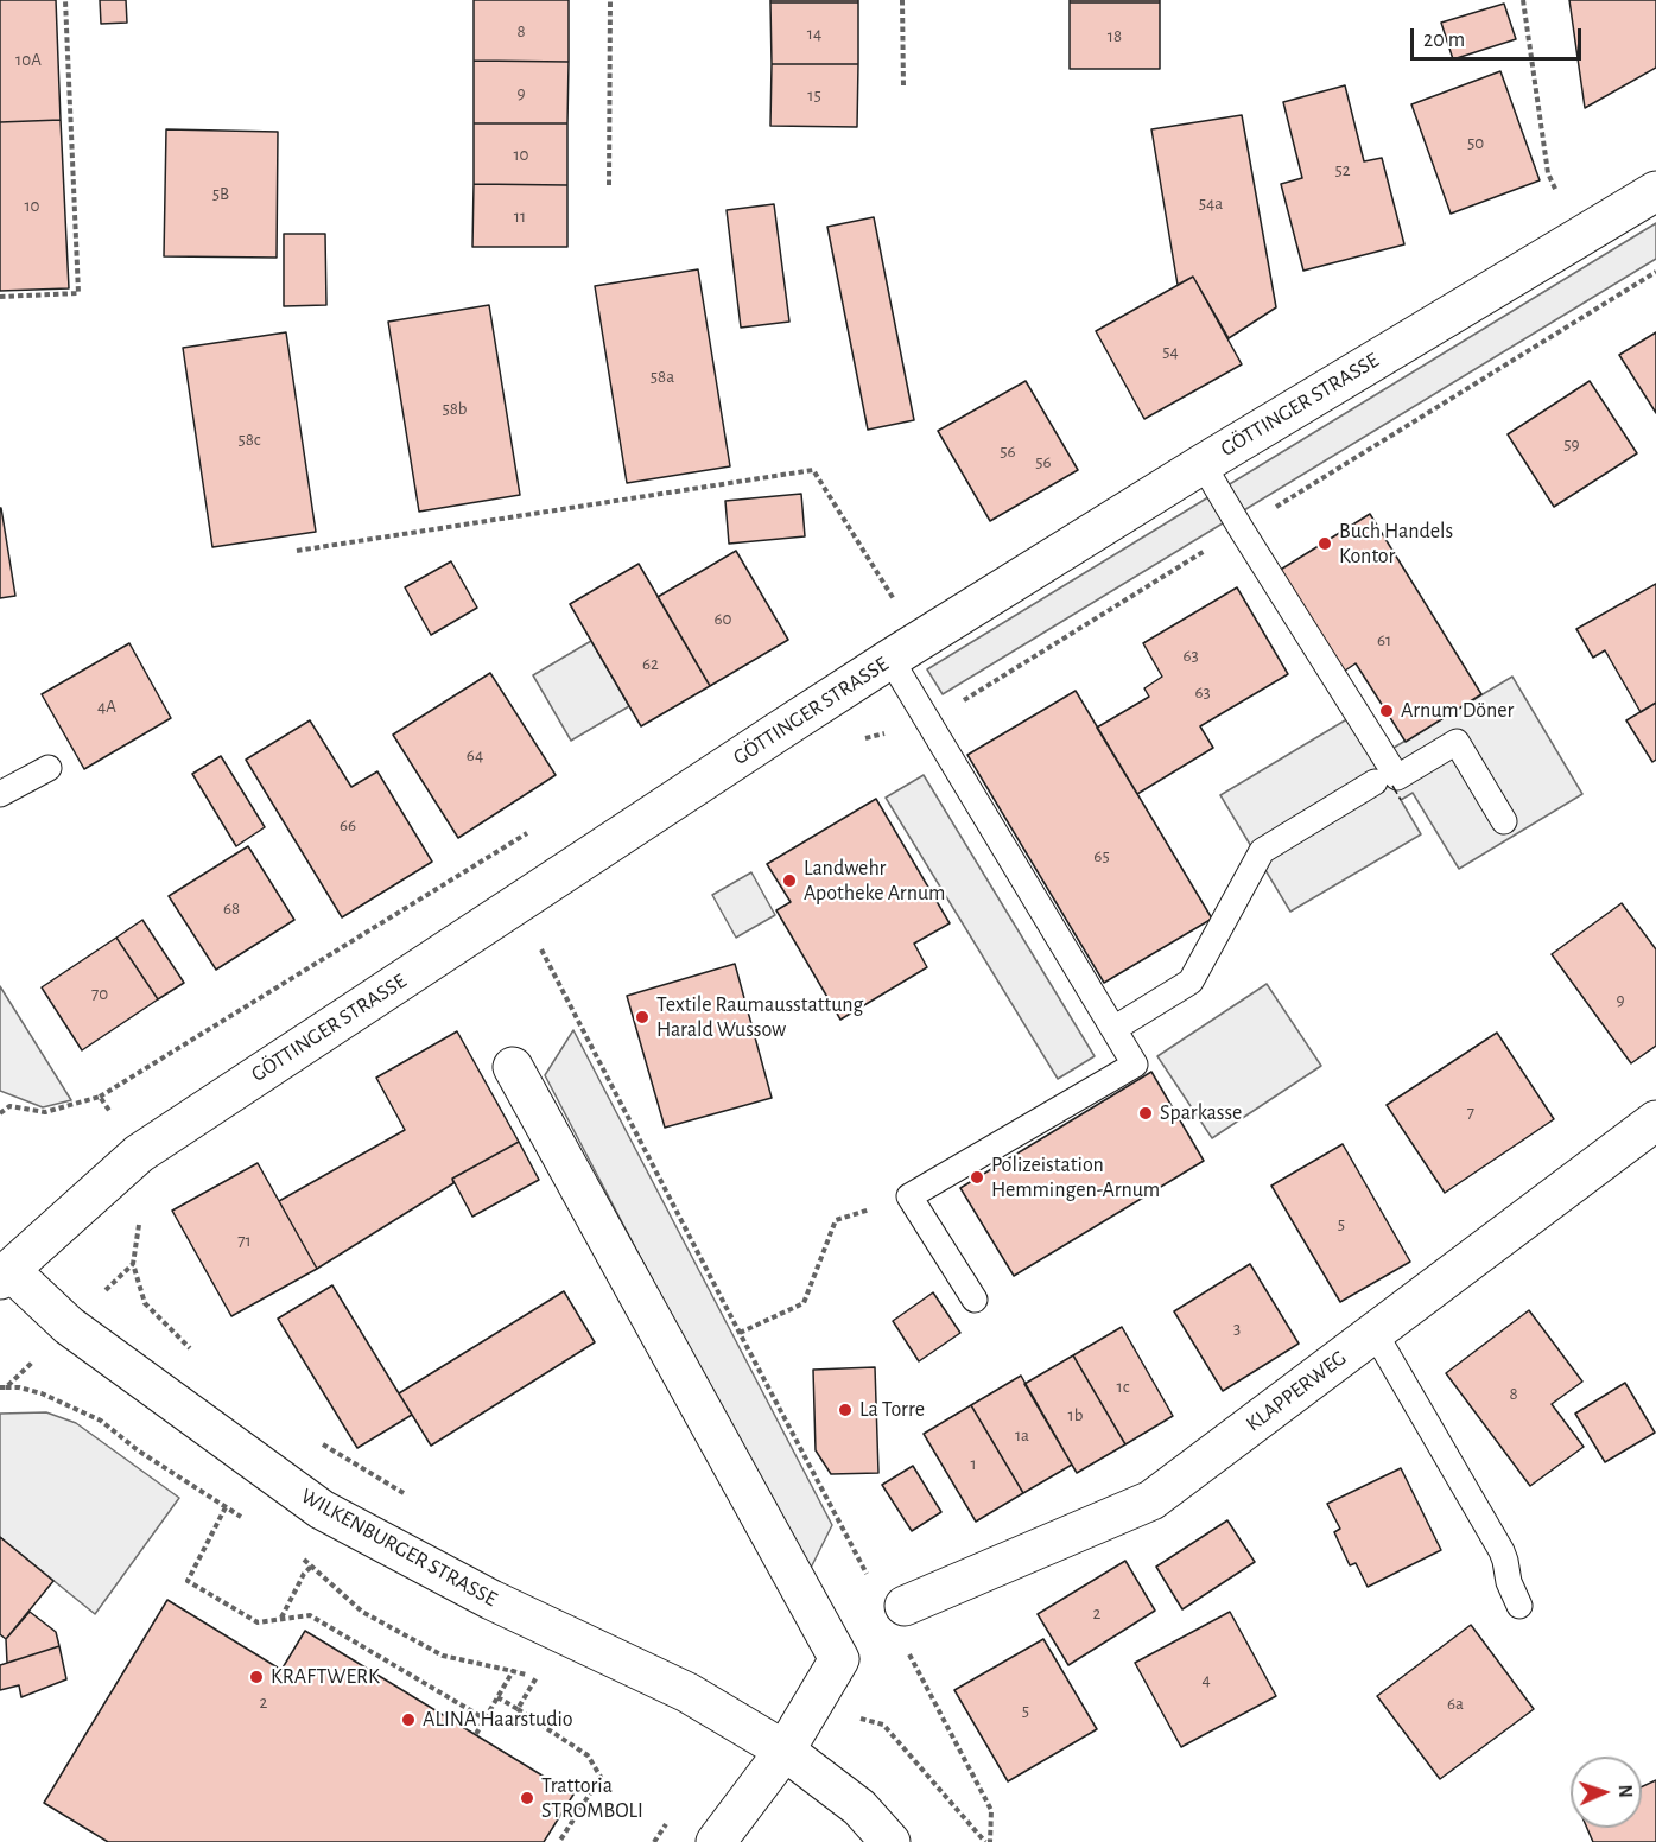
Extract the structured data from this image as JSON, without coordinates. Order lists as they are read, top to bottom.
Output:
{
  "streets": {
    "street": ["GÖTTINGER STRASSE", "KLAPPERWEG", "WILKENBURGER STRASSE"]
  },
  "crossings": [
    ["GÖTTINGER STRASSE", "WILKENBURGER STRASSE"]
  ],
  "places": [
    "Buch Handels Kontor",
    "Arnum Döner",
    "Landwehr Apotheke Arnum",
    "Textile Raumausstattung Harald Wussow",
    "Sparkasse",
    "Polizeistation Hemmingen-Arnum",
    "La Torre",
    "KRAFTWERK",
    "ALINA Haarstudio",
    "Trattoria STROMBOLI"
  ],
  "house_numbers": [
    "8",
    "14",
    "18",
    "10A",
    "9",
    "15",
    "50",
    "10",
    "52",
    "5B",
    "54a",
    "10",
    "11",
    "54",
    "58a",
    "58b",
    "58c",
    "59",
    "56",
    "56",
    "60",
    "61",
    "63",
    "62",
    "63",
    "4A",
    "64",
    "66",
    "65",
    "68",
    "70",
    "9",
    "7",
    "5",
    "71",
    "3",
    "1c",
    "8",
    "1b",
    "1a",
    "1",
    "2",
    "4",
    "2",
    "6a",
    "5"
  ],
  "scale_bar": "20 m",
  "north": "right"
}
